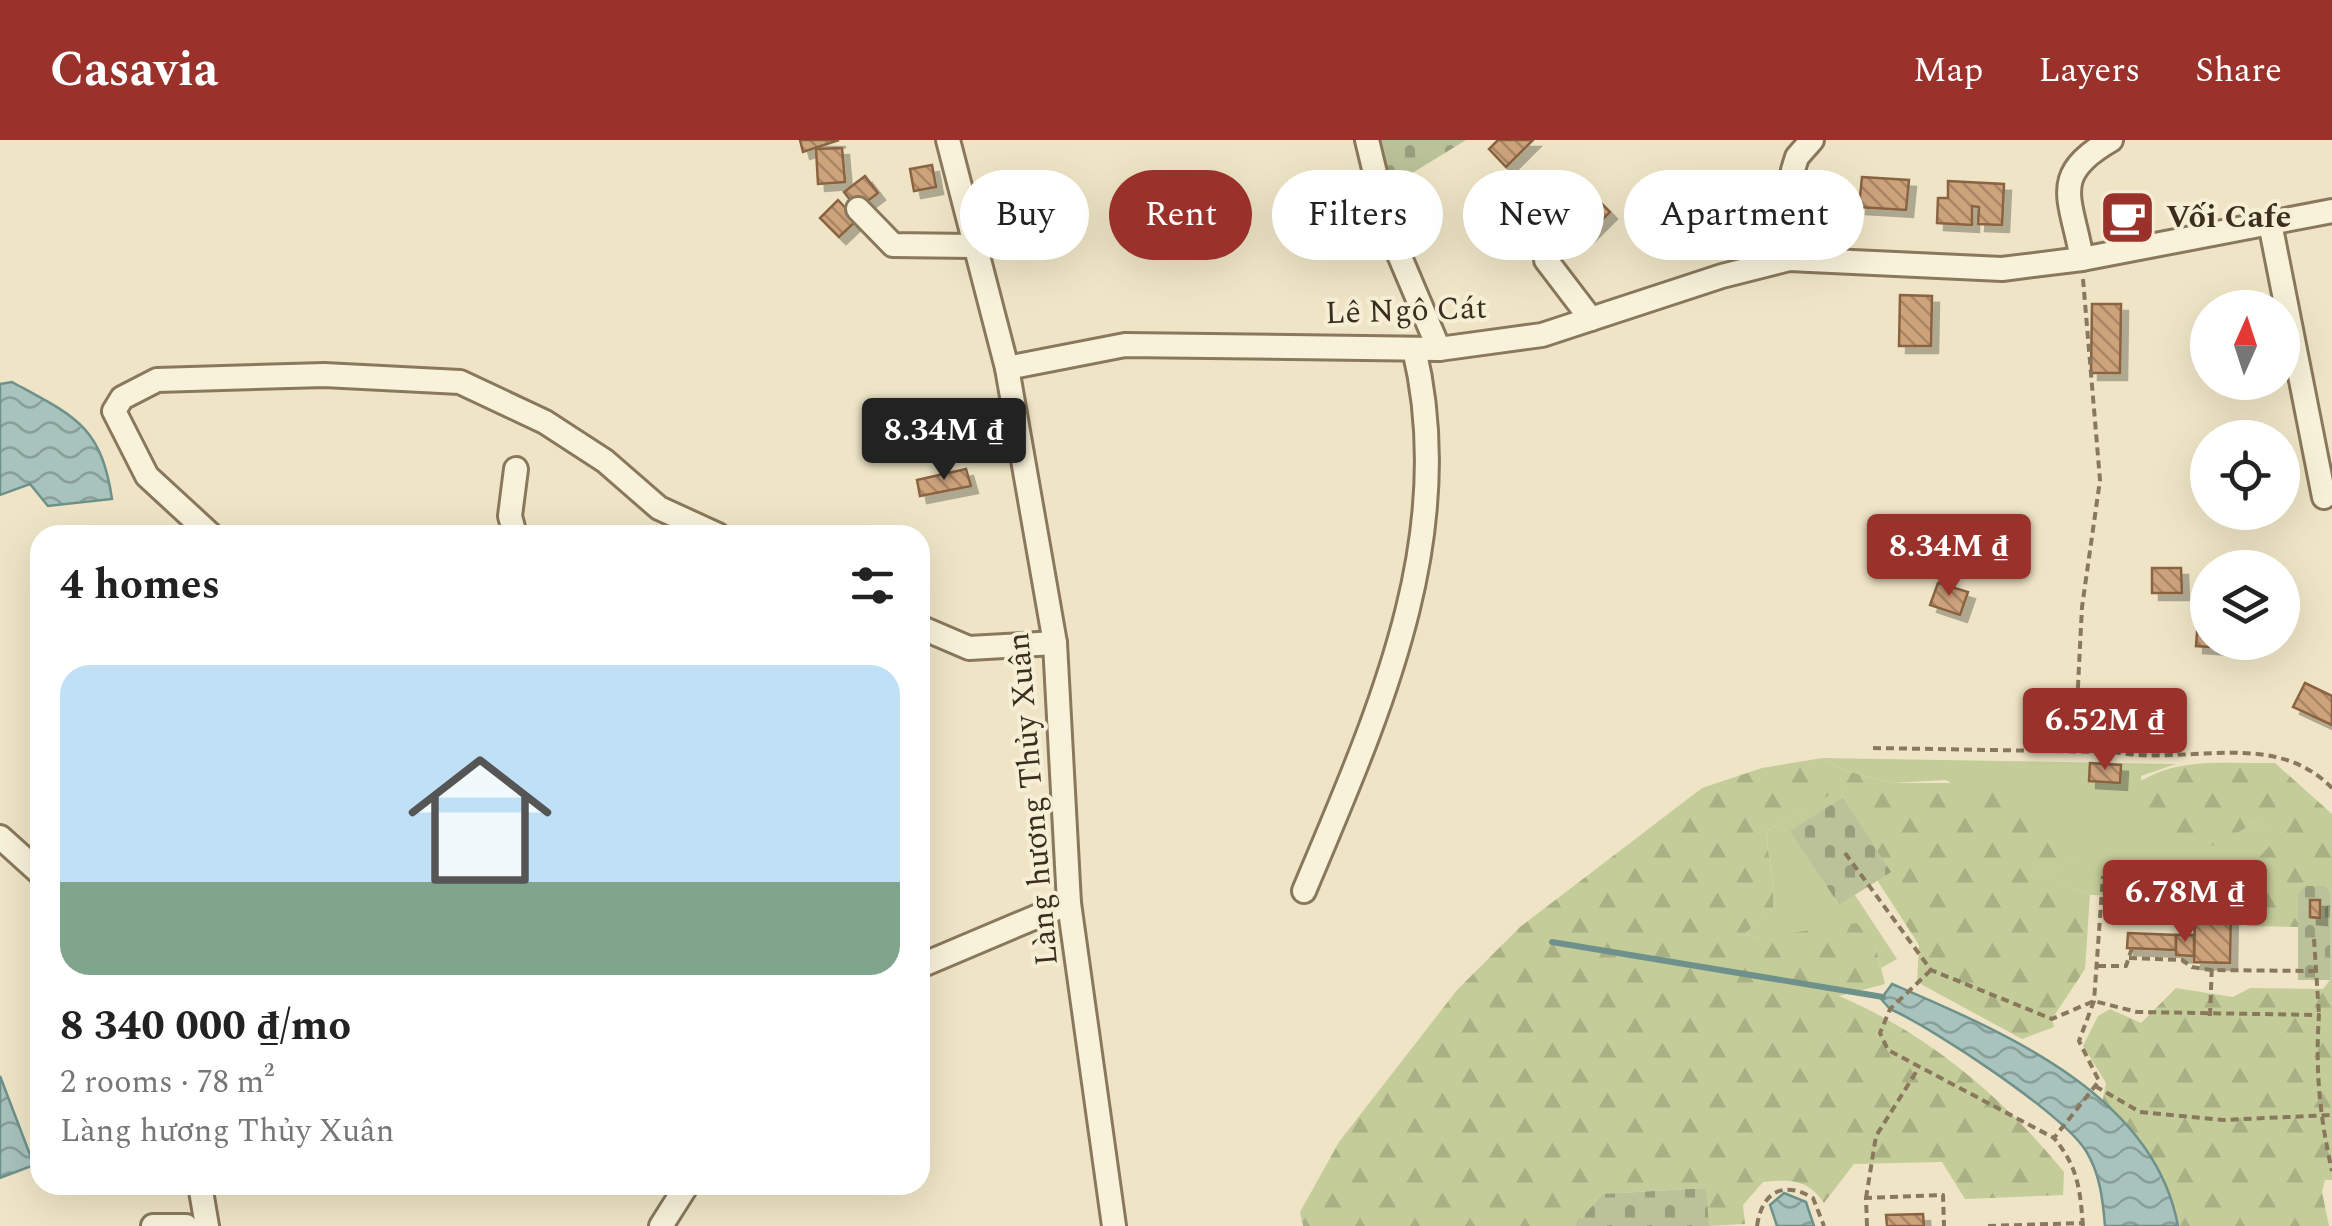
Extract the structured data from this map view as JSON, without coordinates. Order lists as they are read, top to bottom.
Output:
{
  "streets": {
    "street": ["Lê Ngô Cát", "Làng hương Thủy Xuân"]
  },
  "crossings": [
    ["Lê Ngô Cát", "Làng hương Thủy Xuân"]
  ],
  "places": {
    "cafe": ["Vối Cafe"]
  },
  "north": "top",
  "page": {
    "header": "Casavia",
    "nav": ["Map", "Layers", "Share"],
    "chip": [
      "Buy",
      "Rent",
      "Filters",
      "New",
      "Apartment"
    ],
    "price": [
      "8.34M ₫",
      "8.34M ₫",
      "6.52M ₫",
      "6.78M ₫"
    ],
    "heading": "4 homes",
    "list": [
      {
        "name": "8 340 000 ₫/mo",
        "note": "2 rooms · 78 m² · Làng hương Thủy Xuân"
      }
    ]
  }
}
